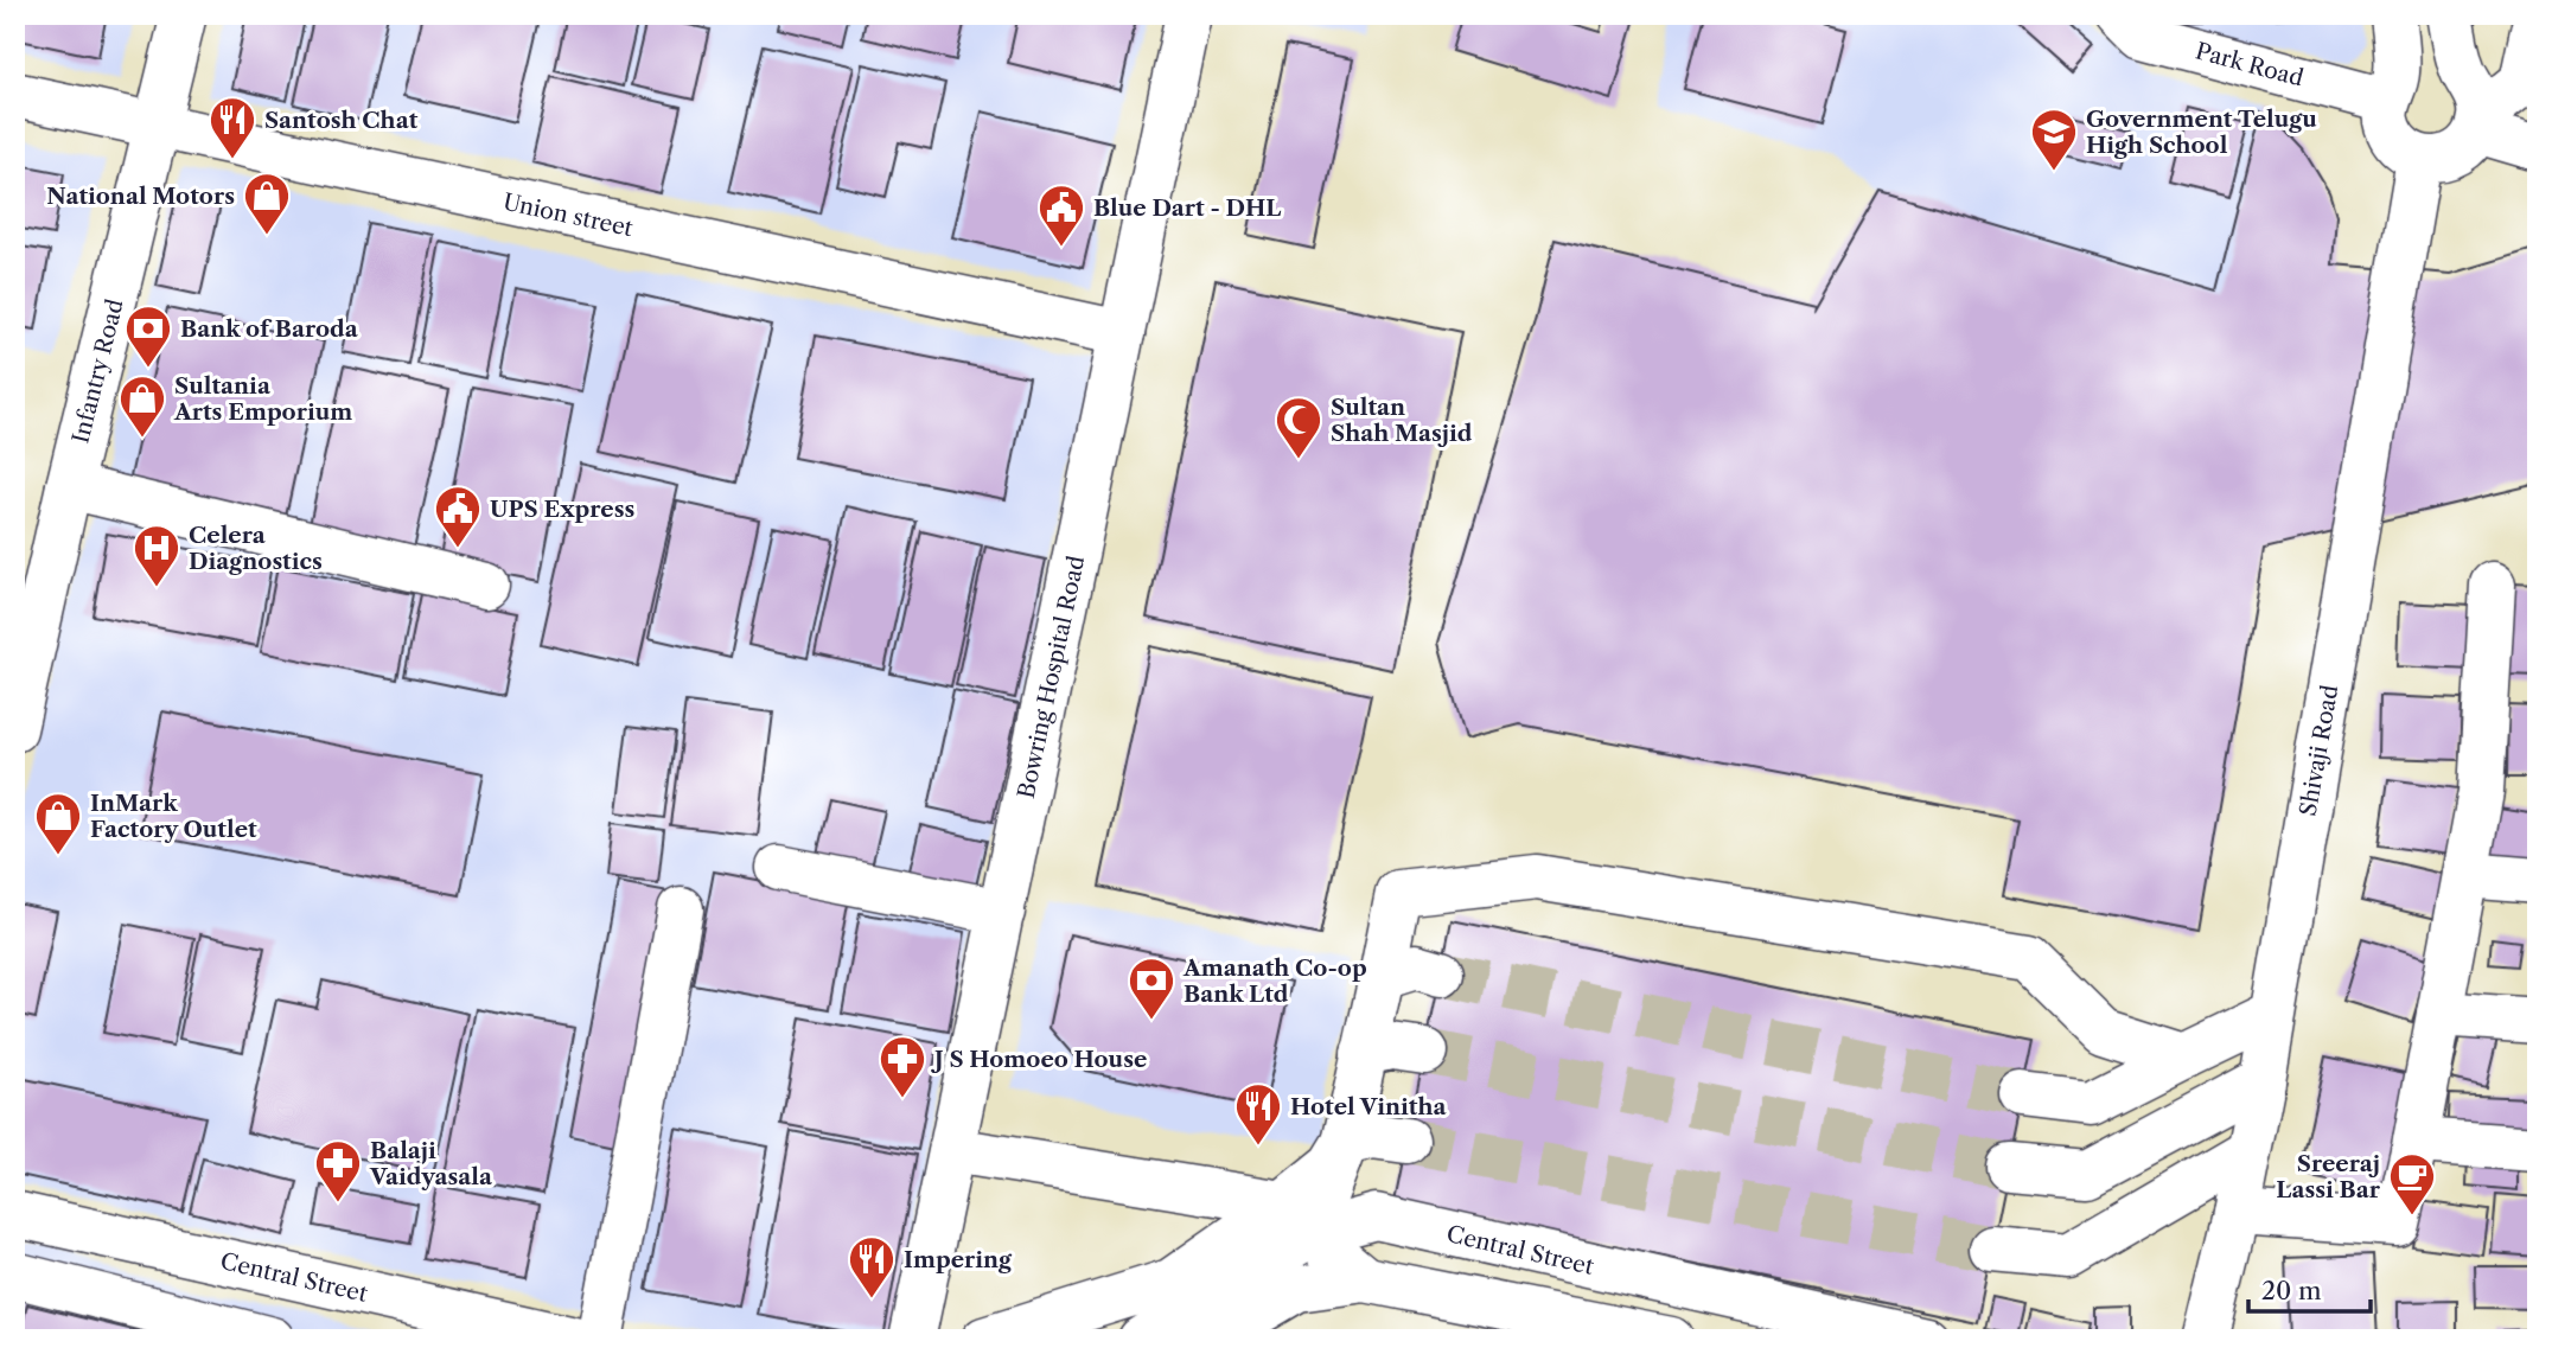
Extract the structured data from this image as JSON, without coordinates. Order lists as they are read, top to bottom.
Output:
{
  "streets": {
    "street": [
      "Park Road",
      "Union street",
      "Infantry Road",
      "Bowring Hospital Road",
      "Shivaji Road",
      "Central Street"
    ]
  },
  "crossings": [
    ["Park Road", "Shivaji Road"],
    ["Union street", "Infantry Road"],
    ["Union street", "Bowring Hospital Road"]
  ],
  "places": {
    "restaurant": ["Santosh Chat", "Hotel Vinitha", "Impering"],
    "school or university": ["Government Telugu High School"],
    "shop": ["National Motors", "Sultania Arts Emporium", "InMark Factory Outlet"],
    "public building": ["Blue Dart - DHL", "UPS Express"],
    "bank": ["Bank of Baroda", "Amanath Co-op Bank Ltd"],
    "mosque": ["Sultan Shah Masjid"],
    "hospital": ["Celera Diagnostics"],
    "pharmacy": ["J S Homoeo House", "Balaji Vaidyasala"],
    "cafe": ["Sreeraj Lassi Bar"]
  },
  "scale_bar": "20 m"
}
